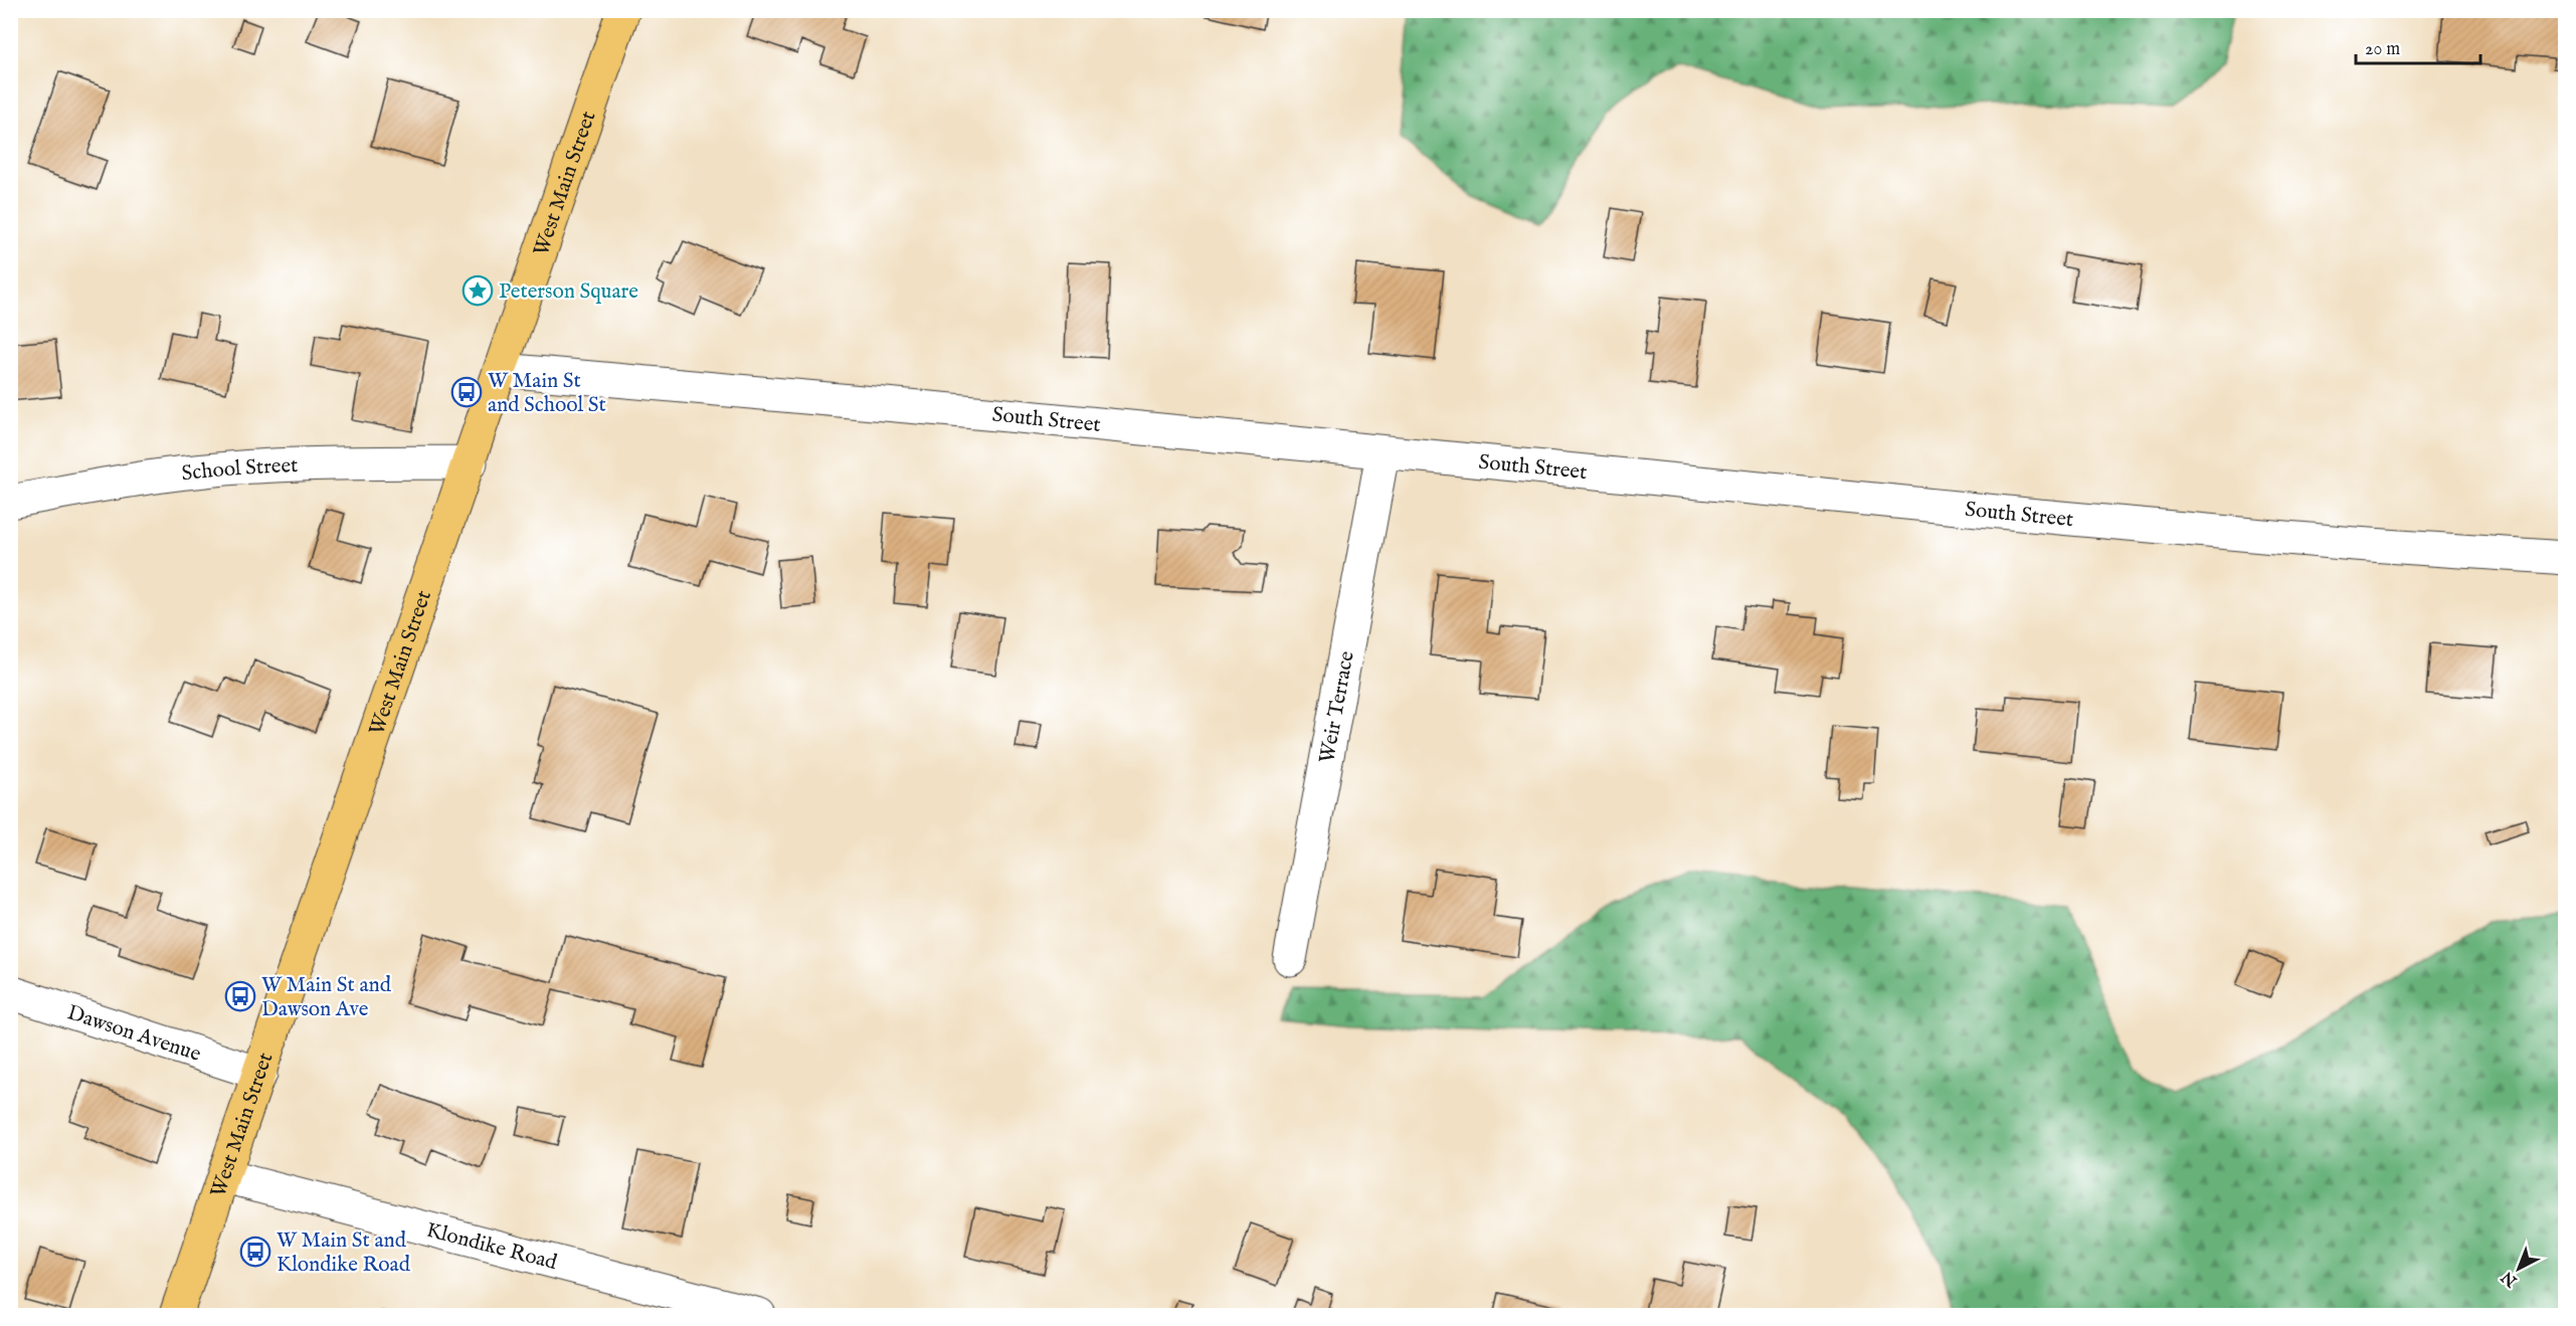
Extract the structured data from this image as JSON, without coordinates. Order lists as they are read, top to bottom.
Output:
{
  "streets": {
    "main road": ["West Main Street"],
    "street": [
      "South Street",
      "School Street",
      "Weir Terrace",
      "Dawson Avenue",
      "Klondike Road"
    ]
  },
  "crossings": [
    ["West Main Street", "South Street"],
    ["West Main Street", "School Street"],
    ["West Main Street", "Dawson Avenue"],
    ["West Main Street", "Klondike Road"],
    ["South Street", "Weir Terrace"]
  ],
  "places": {
    "place": ["Peterson Square"],
    "bus stop": ["W Main St and School St", "W Main St and Dawson Ave", "W Main St and Klondike Road"]
  },
  "scale_bar": "20 m",
  "north": "bottom left"
}
